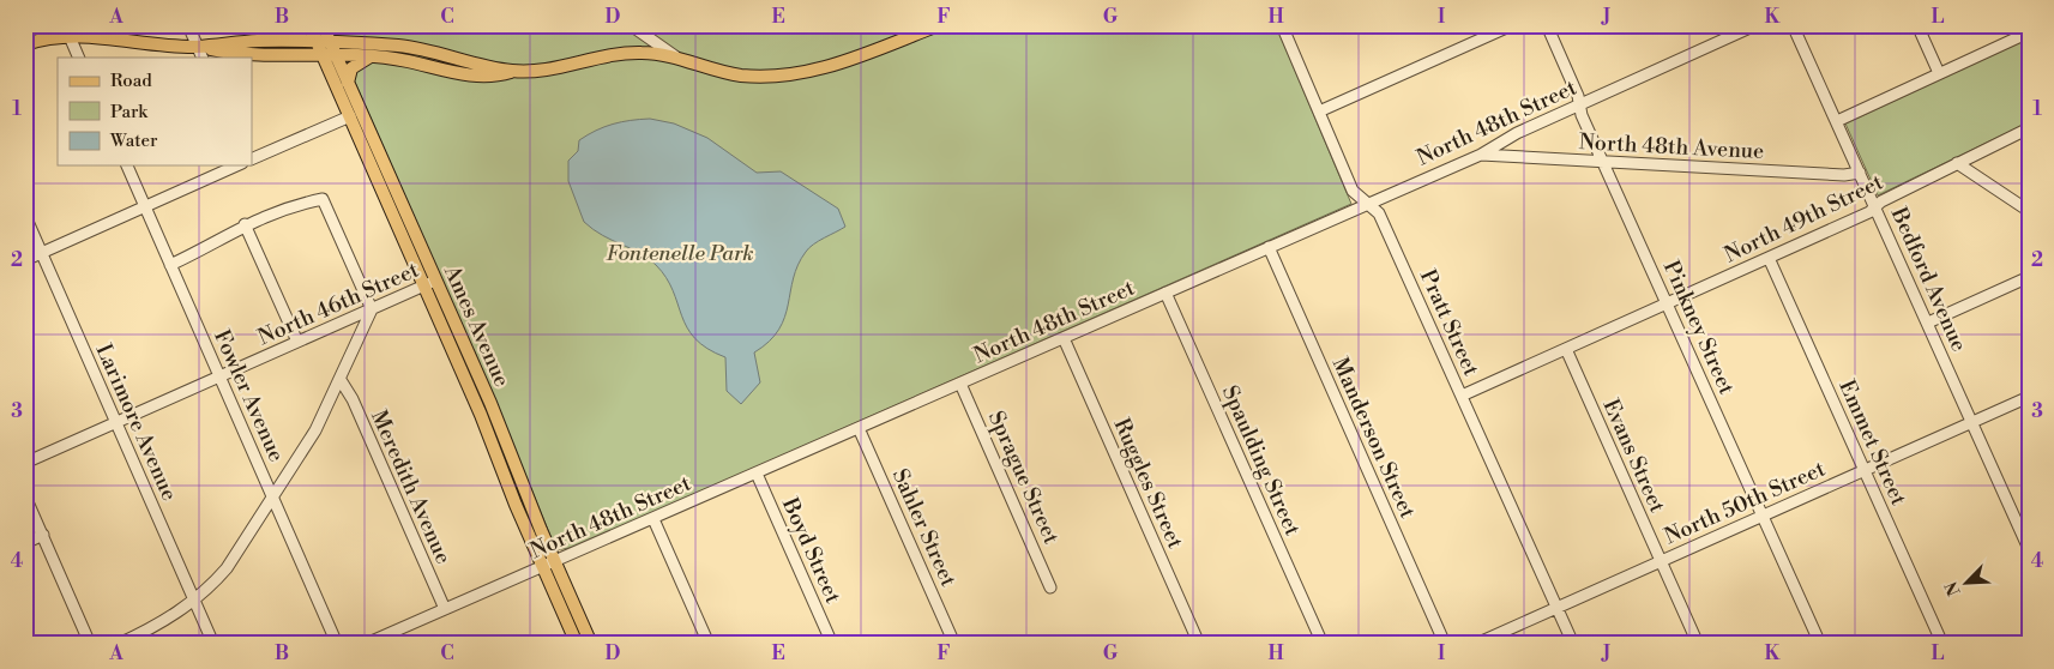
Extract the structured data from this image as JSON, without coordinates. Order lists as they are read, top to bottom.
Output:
{
  "streets": {
    "main road": ["Ames Avenue"],
    "street": [
      "North 48th Street",
      "North 48th Avenue",
      "North 49th Street",
      "Bedford Avenue",
      "North 46th Street",
      "Pratt Street",
      "Pinkney Street",
      "Fowler Avenue",
      "Larimore Avenue",
      "Manderson Street",
      "Emmet Street",
      "Evans Street",
      "Spaulding Street",
      "Sprague Street",
      "Ruggles Street",
      "Meredith Avenue",
      "North 50th Street",
      "Sahler Street",
      "Boyd Street"
    ]
  },
  "crossings": [
    ["North 48th Street", "North 48th Avenue"],
    ["North 48th Street", "Pratt Street"],
    ["North 48th Street", "Ames Avenue"],
    ["North 48th Street", "Pinkney Street"],
    ["North 48th Street", "Manderson Street"],
    ["North 48th Street", "Spaulding Street"],
    ["North 48th Street", "Sprague Street"],
    ["North 48th Street", "Ruggles Street"],
    ["North 48th Street", "Meredith Avenue"],
    ["North 48th Street", "Sahler Street"],
    ["North 48th Street", "Boyd Street"],
    ["North 48th Avenue", "Bedford Avenue"],
    ["North 48th Avenue", "Pinkney Street"],
    ["North 49th Street", "Bedford Avenue"],
    ["North 49th Street", "Pratt Street"],
    ["North 49th Street", "Pinkney Street"],
    ["North 49th Street", "Emmet Street"],
    ["North 49th Street", "Evans Street"],
    ["Bedford Avenue", "North 50th Street"],
    ["North 46th Street", "Ames Avenue"],
    ["North 46th Street", "Fowler Avenue"],
    ["North 46th Street", "Larimore Avenue"],
    ["Pratt Street", "North 50th Street"],
    ["Pinkney Street", "North 50th Street"],
    ["Emmet Street", "North 50th Street"],
    ["Evans Street", "North 50th Street"]
  ],
  "parks": ["Fontenelle Park"],
  "legend": ["Road", "Park", "Water"],
  "north": "bottom left",
  "grid": {
    "columns": [
      "A",
      "B",
      "C",
      "D",
      "E",
      "F",
      "G",
      "H",
      "I",
      "J",
      "K",
      "L"
    ],
    "rows": [
      "1",
      "2",
      "3",
      "4"
    ]
  }
}
